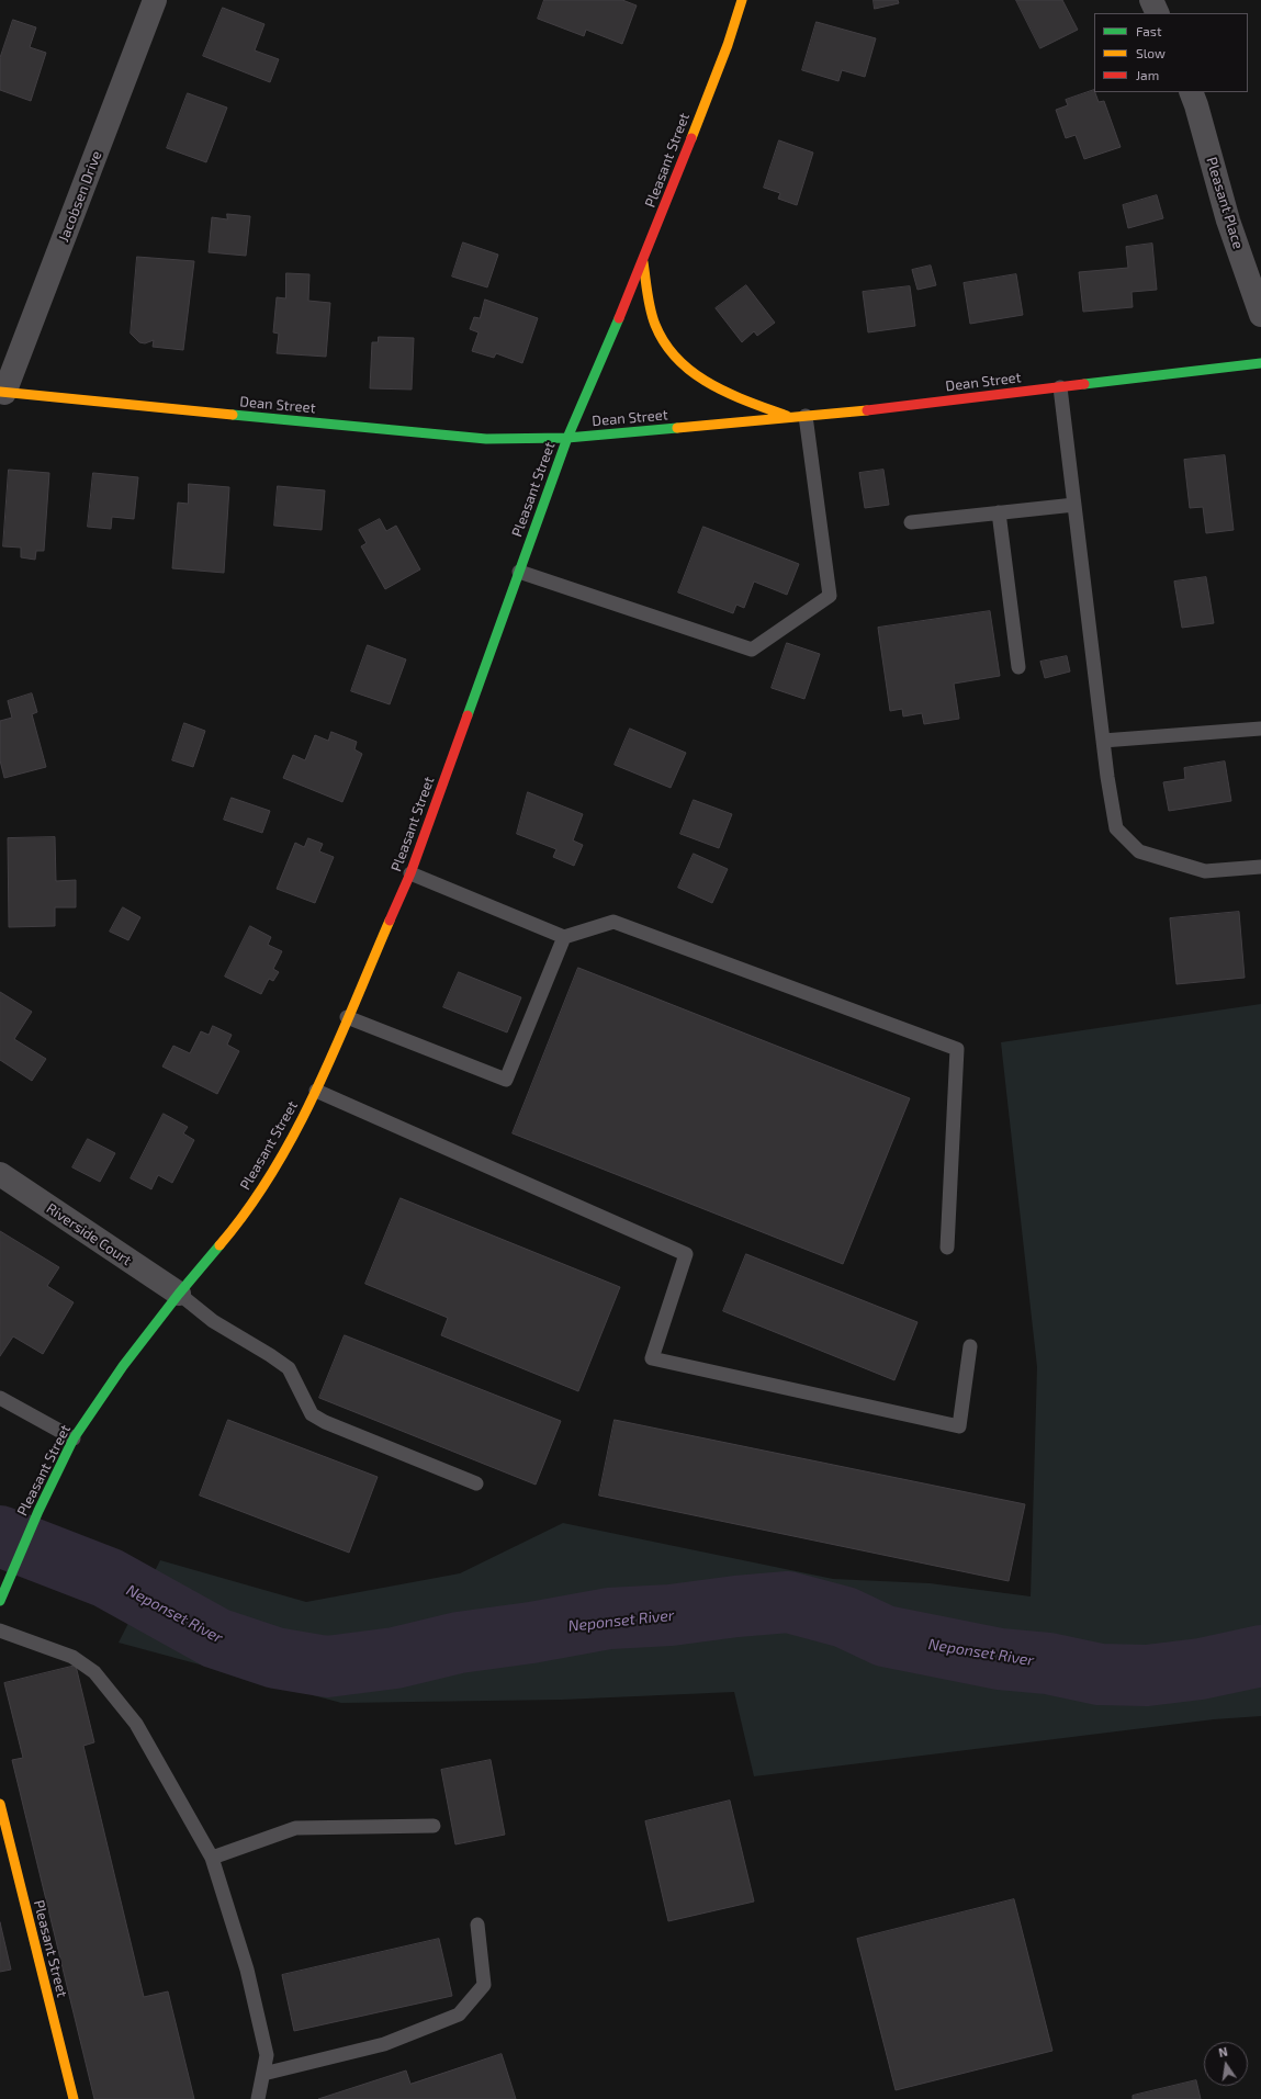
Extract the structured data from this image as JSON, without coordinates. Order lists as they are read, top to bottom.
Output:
{
  "streets": {
    "street": [
      "Pleasant Street",
      "Jacobsen Drive",
      "Pleasant Place",
      "Dean Street",
      "Riverside Court"
    ]
  },
  "crossings": [
    ["Pleasant Street", "Dean Street"],
    ["Pleasant Street", "Riverside Court"],
    ["Jacobsen Drive", "Dean Street"]
  ],
  "water": ["Neponset River"],
  "legend": ["Fast", "Slow", "Jam"],
  "north": "top"
}
